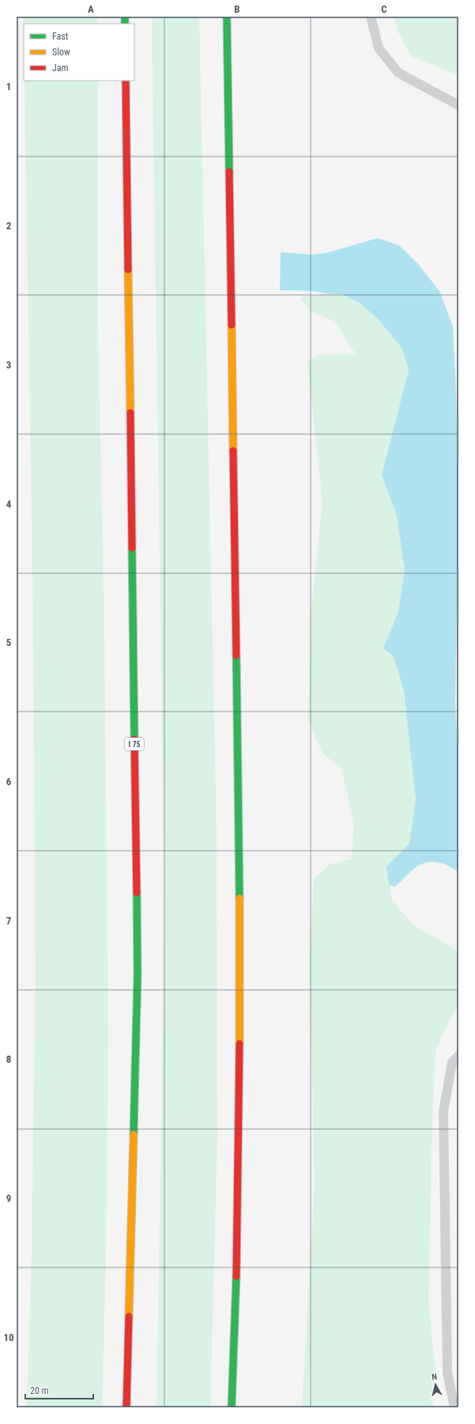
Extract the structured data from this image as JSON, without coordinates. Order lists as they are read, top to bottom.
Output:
{
  "streets": {
    "highway": ["I 75"]
  },
  "legend": ["Fast", "Slow", "Jam"],
  "scale_bar": "20 m",
  "north": "top",
  "grid": {
    "columns": ["A", "B", "C"],
    "rows": [
      "1",
      "2",
      "3",
      "4",
      "5",
      "6",
      "7",
      "8",
      "9",
      "10"
    ]
  }
}
